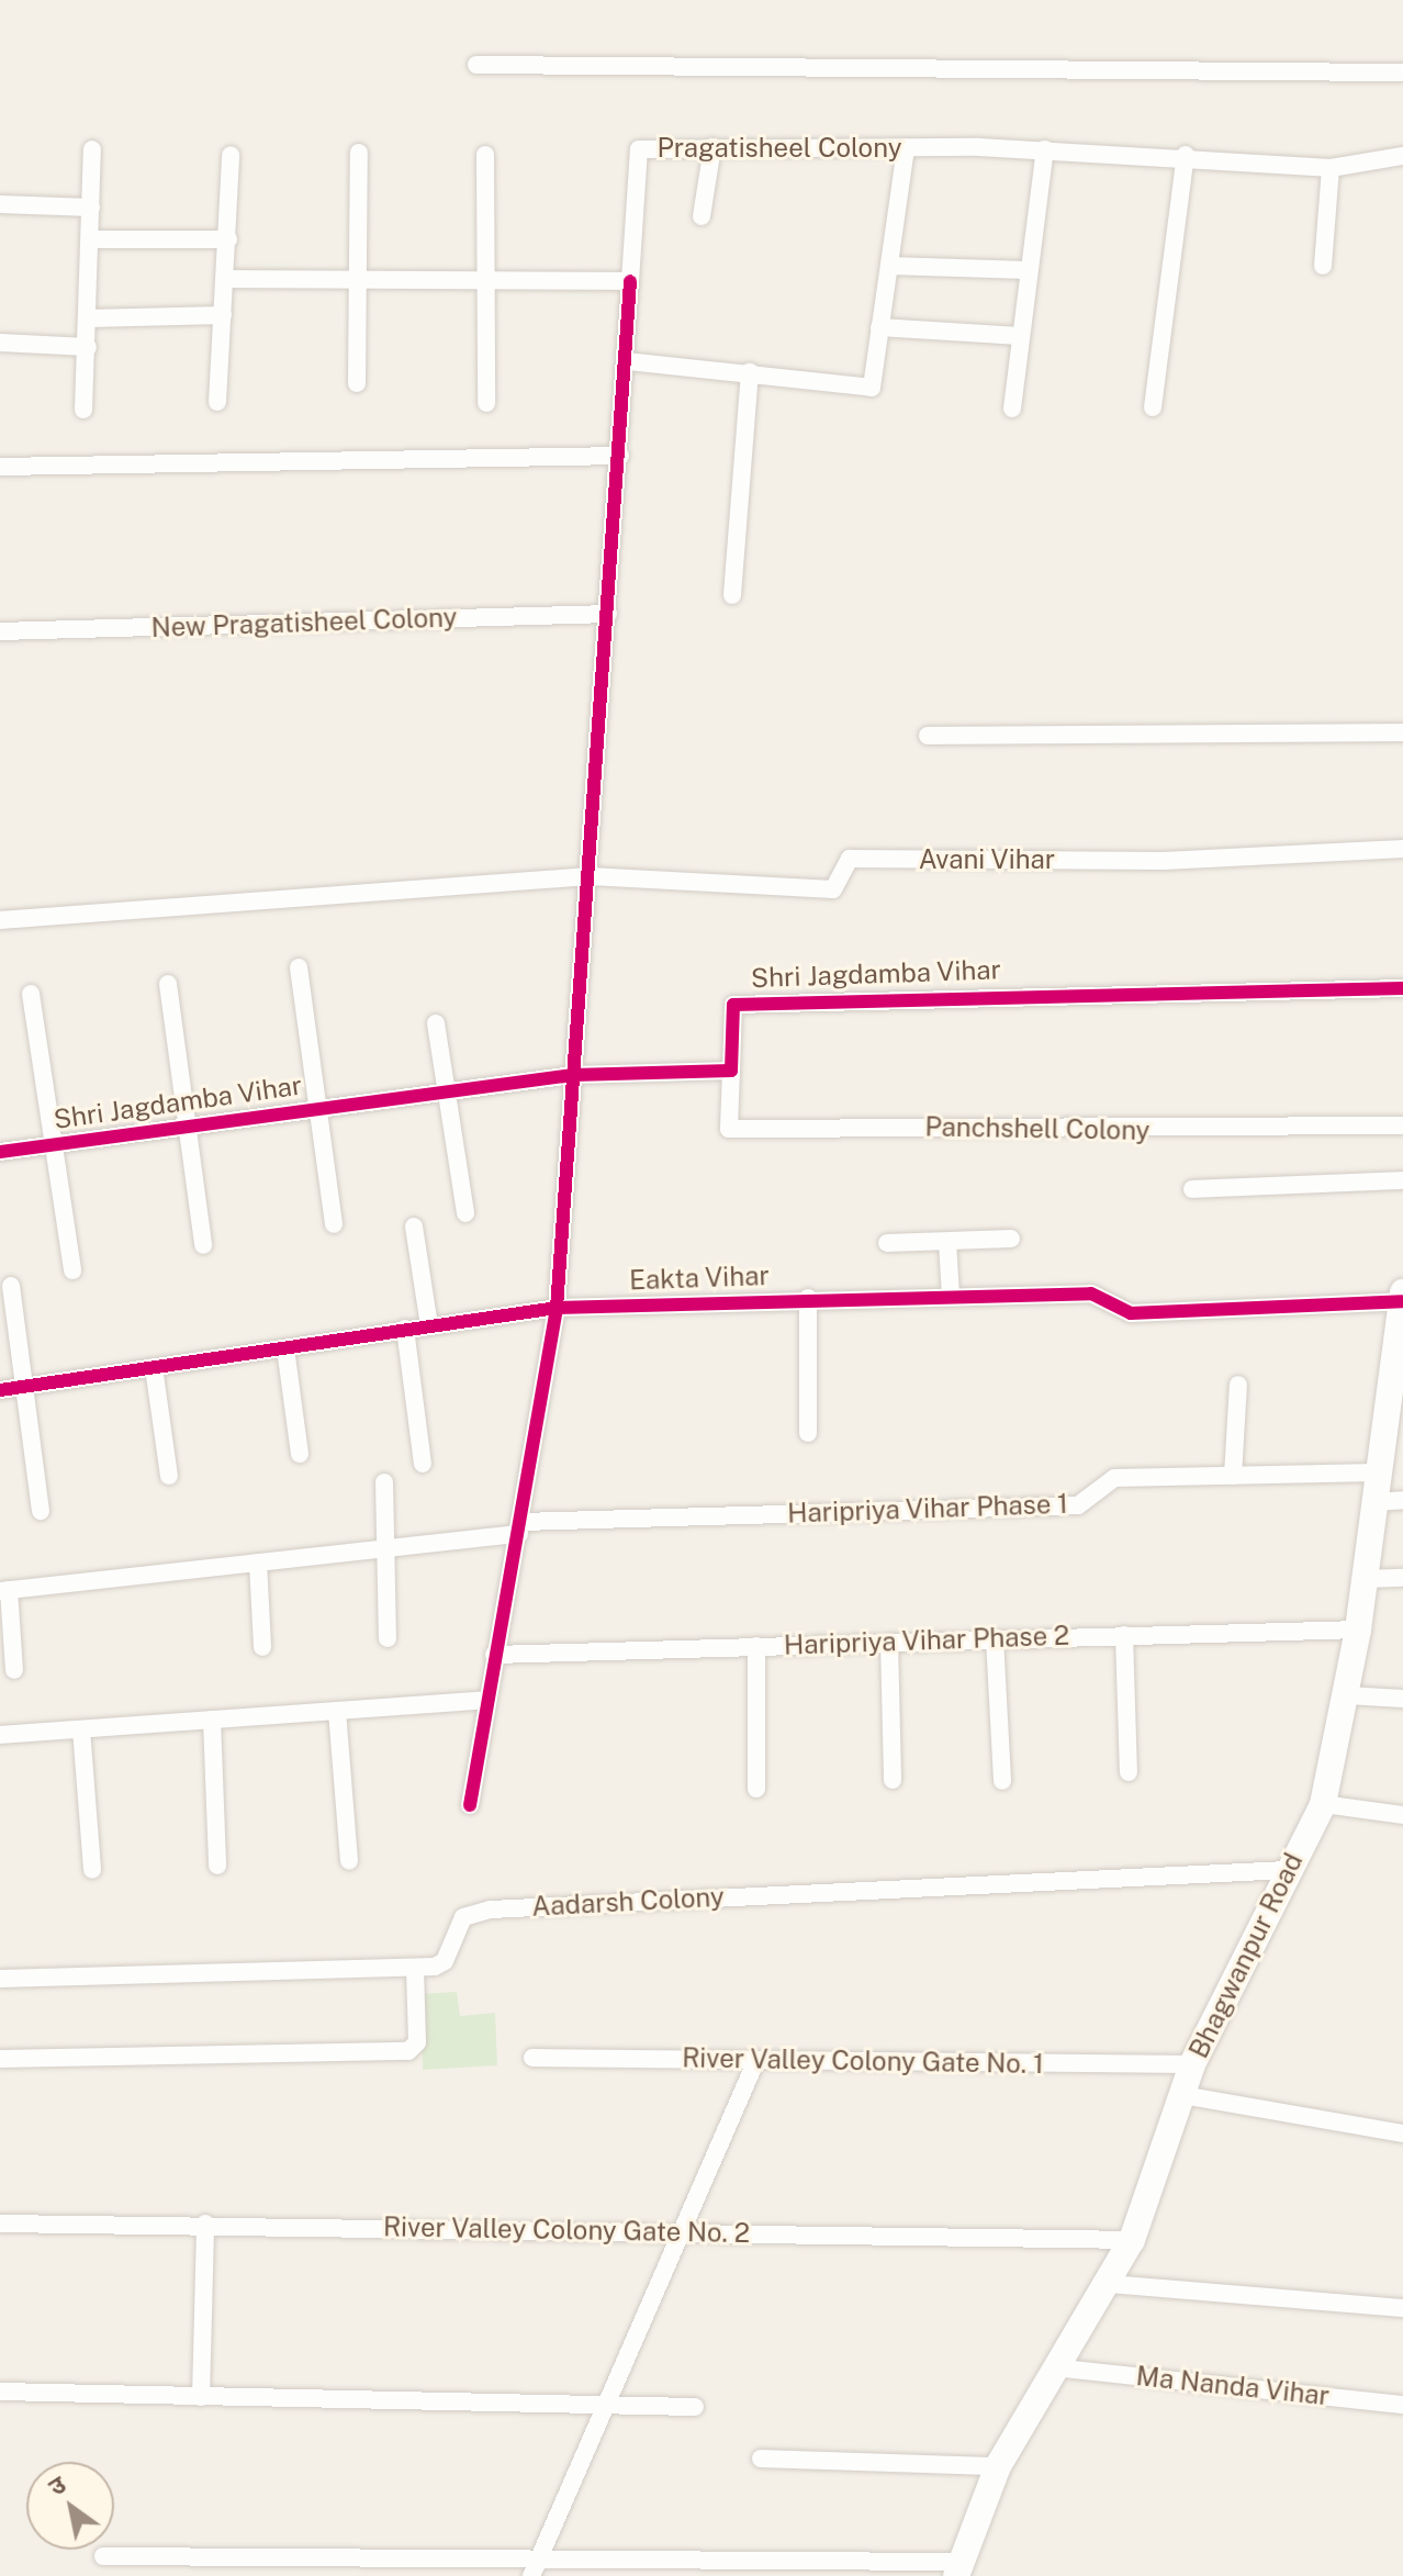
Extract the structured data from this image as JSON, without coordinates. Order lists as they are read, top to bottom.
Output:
{
  "streets": {
    "street": [
      "Pragatisheel Colony",
      "New Pragatisheel Colony",
      "Avani Vihar",
      "Shri Jagdamba Vihar",
      "Panchshell Colony",
      "Eakta Vihar",
      "Haripriya Vihar Phase 1",
      "Haripriya Vihar Phase 2",
      "Aadarsh Colony",
      "Bhagwanpur Road",
      "River Valley Colony Gate No. 1",
      "River Valley Colony Gate No. 2",
      "Ma Nanda Vihar"
    ]
  },
  "crossings": [
    ["Shri Jagdamba Vihar", "Panchshell Colony"],
    ["Eakta Vihar", "Bhagwanpur Road"],
    ["Haripriya Vihar Phase 1", "Bhagwanpur Road"],
    ["Haripriya Vihar Phase 2", "Bhagwanpur Road"],
    ["Aadarsh Colony", "Bhagwanpur Road"],
    ["Bhagwanpur Road", "River Valley Colony Gate No. 1"],
    ["Bhagwanpur Road", "River Valley Colony Gate No. 2"],
    ["Bhagwanpur Road", "Ma Nanda Vihar"]
  ],
  "north": "top left"
}
